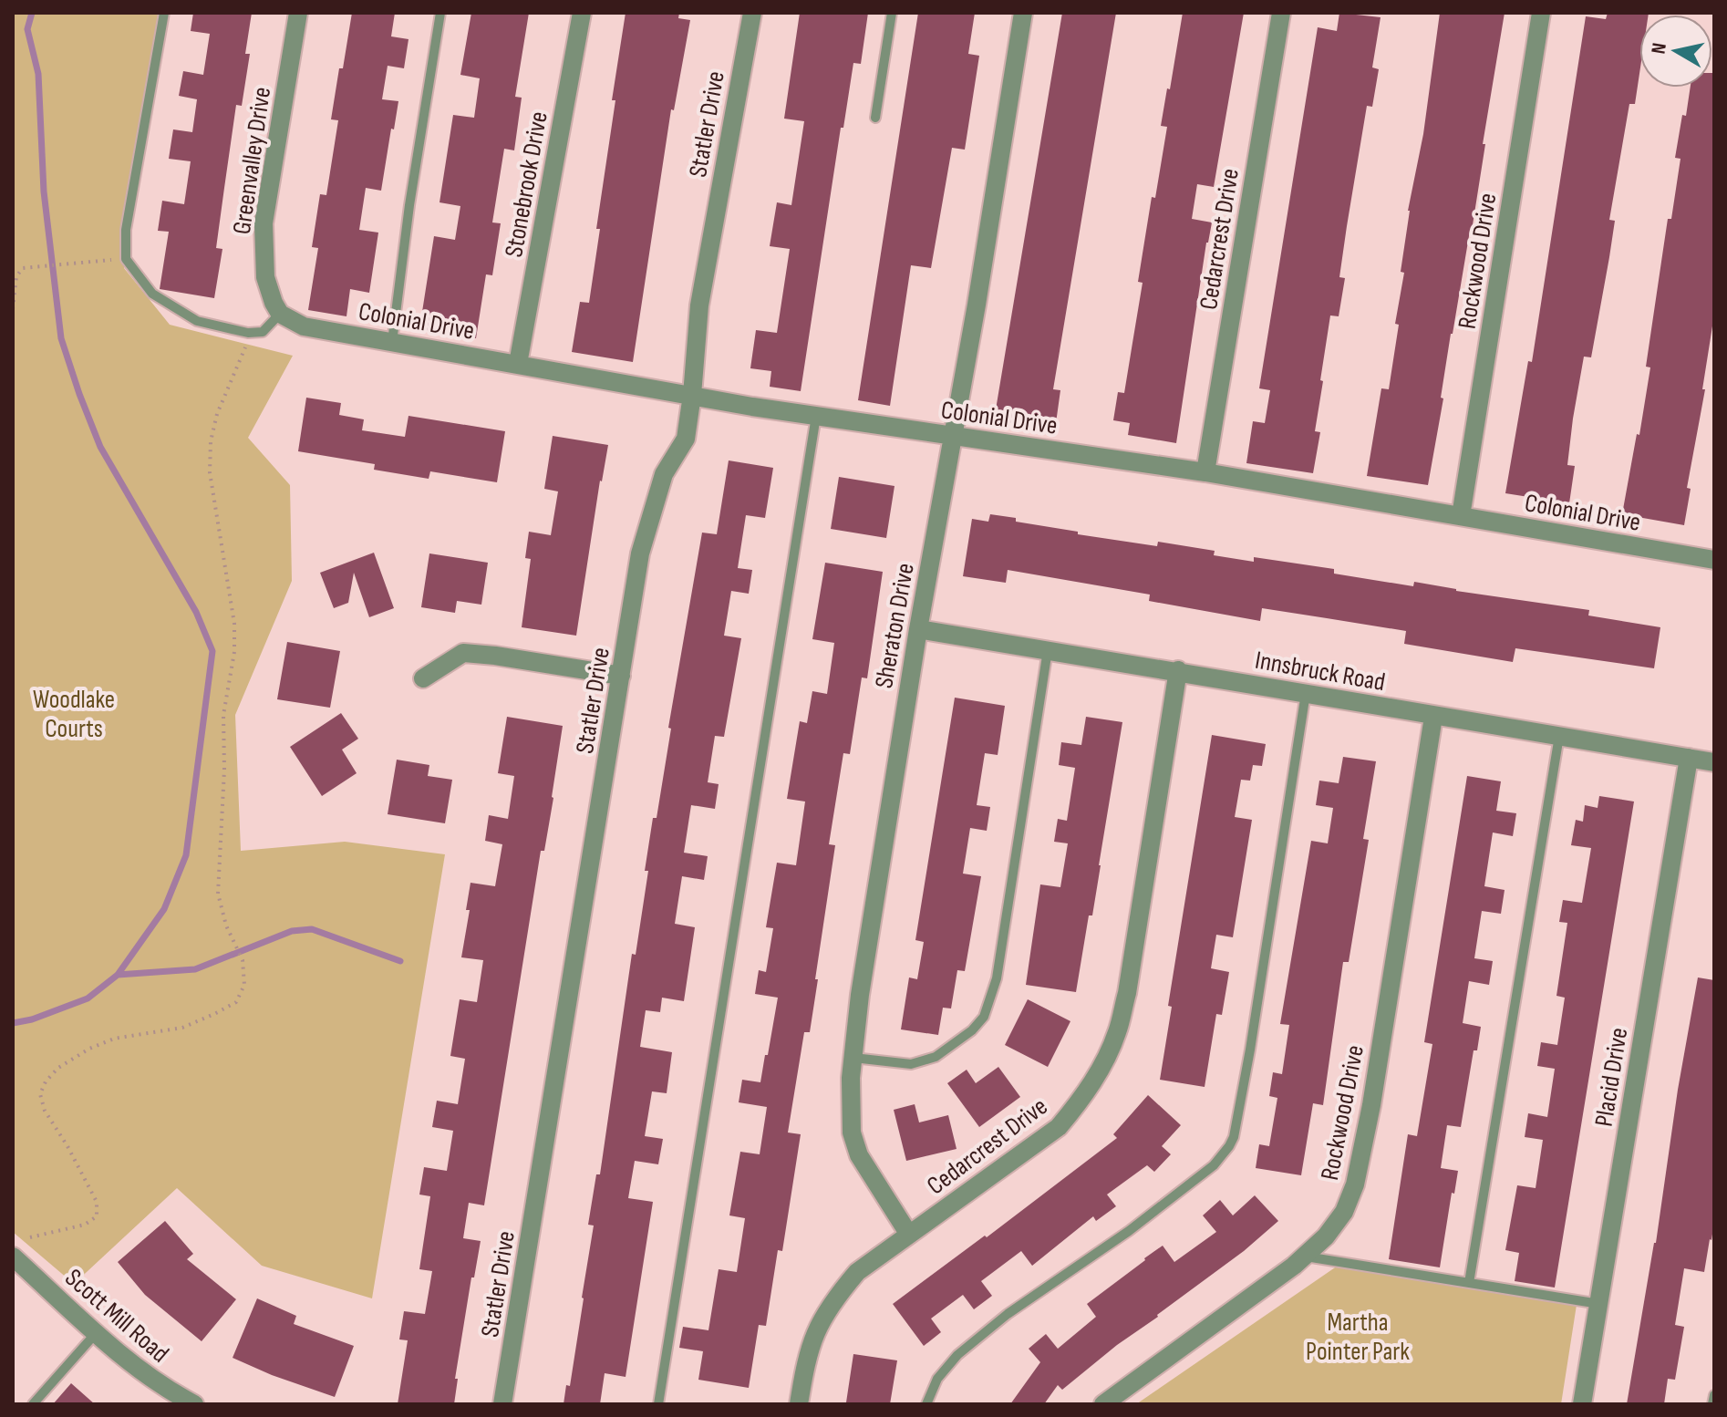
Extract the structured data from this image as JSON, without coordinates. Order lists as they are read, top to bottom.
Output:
{
  "streets": {
    "street": [
      "Statler Drive",
      "Greenvalley Drive",
      "Stonebrook Drive",
      "Cedarcrest Drive",
      "Rockwood Drive",
      "Colonial Drive",
      "Sheraton Drive",
      "Innsbruck Road",
      "Placid Drive",
      "Scott Mill Road"
    ]
  },
  "crossings": [
    ["Statler Drive", "Colonial Drive"],
    ["Greenvalley Drive", "Colonial Drive"],
    ["Stonebrook Drive", "Colonial Drive"],
    ["Cedarcrest Drive", "Colonial Drive"],
    ["Cedarcrest Drive", "Sheraton Drive"],
    ["Cedarcrest Drive", "Innsbruck Road"],
    ["Rockwood Drive", "Colonial Drive"],
    ["Rockwood Drive", "Innsbruck Road"],
    ["Colonial Drive", "Sheraton Drive"],
    ["Sheraton Drive", "Innsbruck Road"],
    ["Innsbruck Road", "Placid Drive"]
  ],
  "parks": ["Woodlake Courts", "Martha Pointer Park"],
  "north": "left"
}
